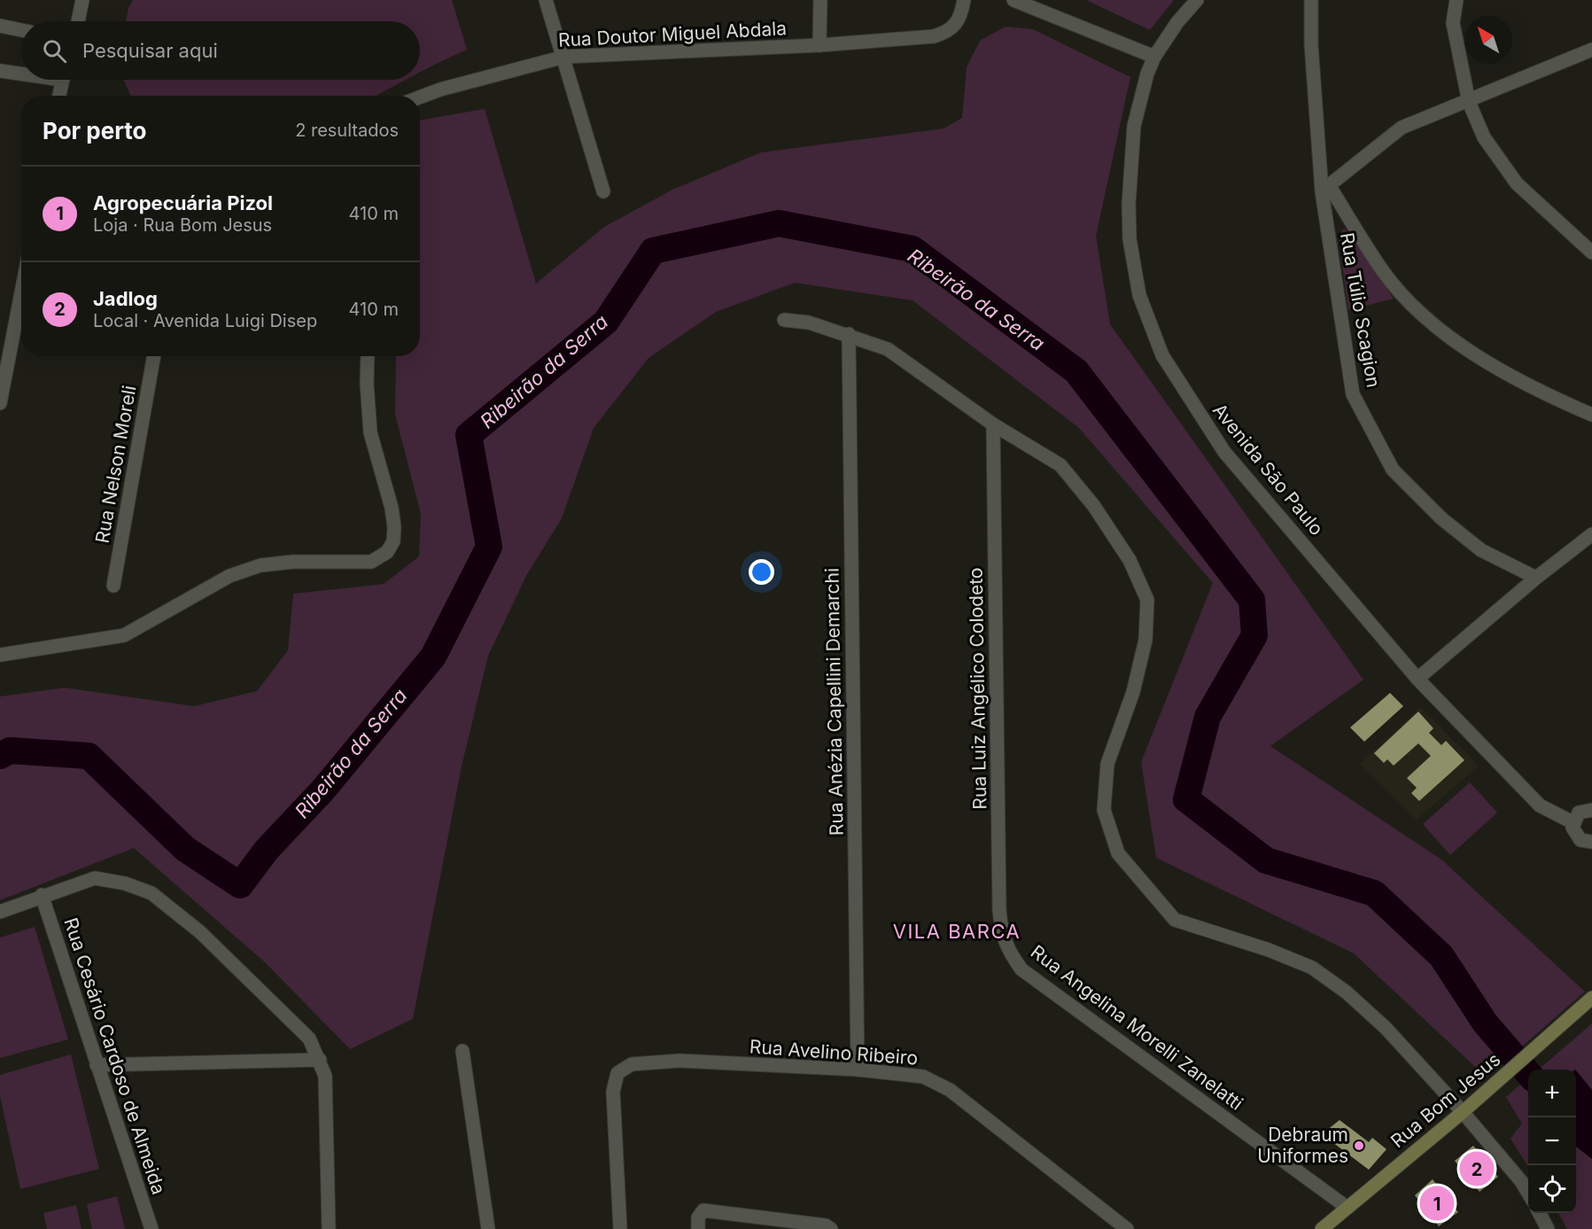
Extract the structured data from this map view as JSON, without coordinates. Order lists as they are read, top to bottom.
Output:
{
  "streets": {
    "main road": ["Rua Bom Jesus"],
    "street": [
      "Rua Doutor Miguel Abdala",
      "Rua Túlio Scagion",
      "Rua Nelson Moreli",
      "Avenida São Paulo",
      "Rua Luiz Angélico Colodeto",
      "Rua Anézia Capellini Demarchi",
      "Rua Angelina Morelli Zanelatti",
      "Rua Avelino Ribeiro",
      "Rua Cesário Cardoso de Almeida"
    ]
  },
  "crossings": [
    ["Rua Luiz Angélico Colodeto", "Rua Angelina Morelli Zanelatti"],
    ["Rua Anézia Capellini Demarchi", "Rua Avelino Ribeiro"],
    ["Rua Angelina Morelli Zanelatti", "Rua Bom Jesus"]
  ],
  "districts": ["VILA BARCA"],
  "water": ["Ribeirão da Serra"],
  "places": ["Debraum Uniformes"],
  "north": "top left",
  "page": {
    "search": "Pesquisar aqui",
    "heading": ["Por perto", "2 resultados"],
    "list": [
      {
        "mark": "1",
        "name": "Agropecuária Pizol",
        "note": "Loja · Rua Bom Jesus",
        "value": "410 m"
      },
      {
        "mark": "2",
        "name": "Jadlog",
        "note": "Local · Avenida Luigi Disep",
        "value": "410 m"
      }
    ],
    "map_buttons": ["+", "−"],
    "pins": ["2", "1"]
  }
}
